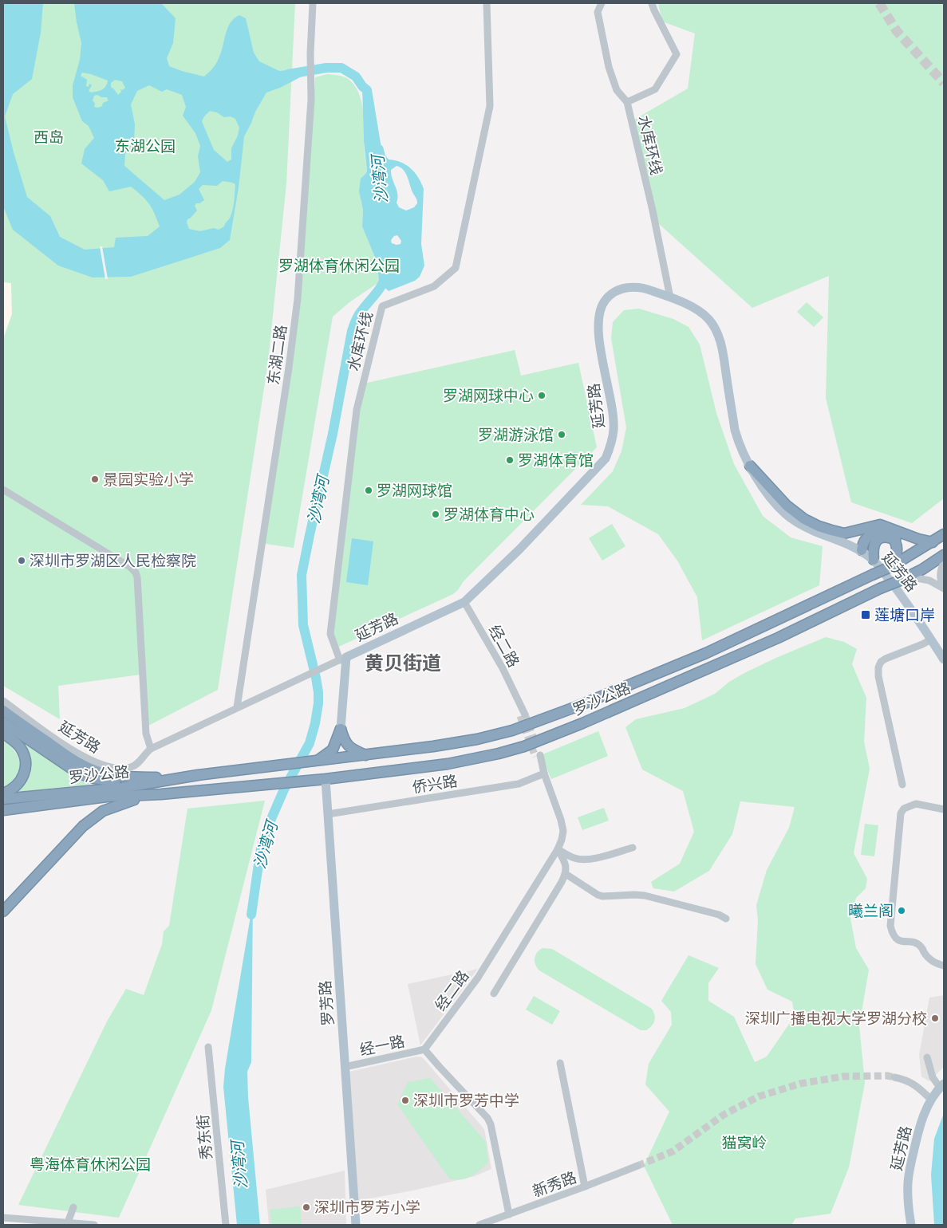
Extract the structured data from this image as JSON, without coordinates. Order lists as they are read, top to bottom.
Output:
{
  "streets": {
    "highway": ["罗沙公路"],
    "main road": ["延芳路", "罗芳路"],
    "street": [
      "水库环线",
      "东湖二路",
      "经二路",
      "侨兴路",
      "经一路",
      "秀东街",
      "新秀路"
    ]
  },
  "crossings": [
    ["水库环线", "延芳路"],
    ["东湖二路", "延芳路"],
    ["延芳路", "经二路"],
    ["经二路", "侨兴路"],
    ["经二路", "经一路"],
    ["罗沙公路", "罗芳路"],
    ["侨兴路", "罗芳路"],
    ["罗芳路", "经一路"]
  ],
  "districts": ["黄贝街道"],
  "water": ["沙湾河"],
  "parks": [
    "西岛",
    "东湖公园",
    "罗湖体育休闲公园",
    "猫窝岭",
    "粤海体育休闲公园"
  ],
  "places": {
    "other": [
      "罗湖网球中心",
      "罗湖游泳馆",
      "罗湖体育馆",
      "景园实验小学",
      "罗湖网球馆",
      "罗湖体育中心",
      "深圳市罗湖区人民检察院",
      "曦兰阁",
      "深圳广播电视大学罗湖分校",
      "深圳市罗芳中学",
      "深圳市罗芳小学"
    ],
    "transit": ["莲塘口岸"]
  }
}
